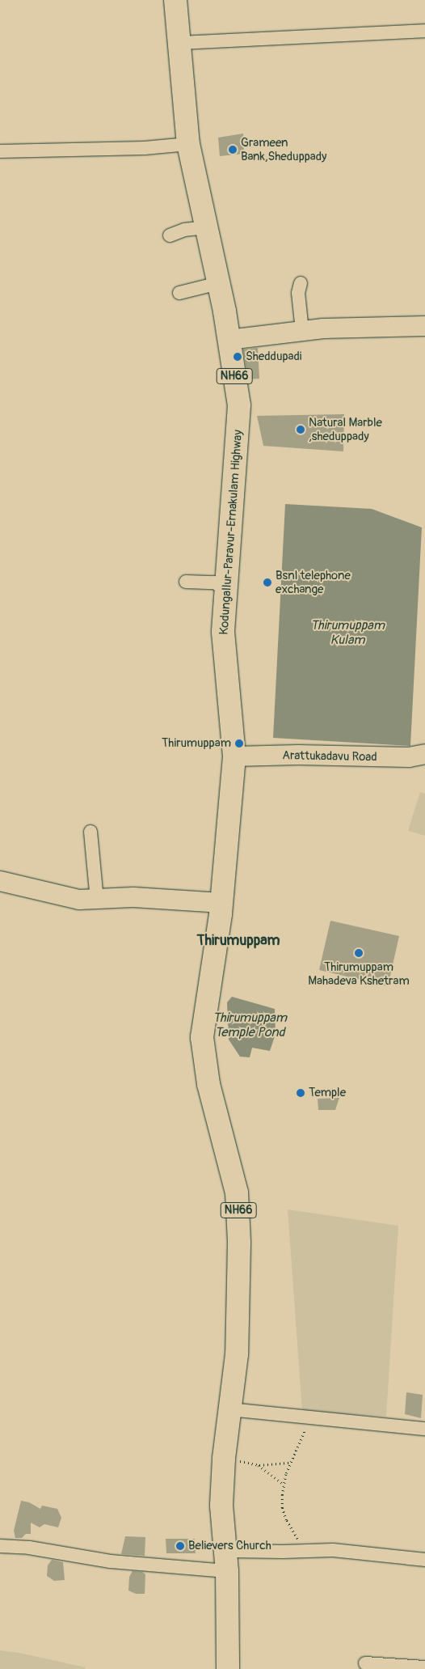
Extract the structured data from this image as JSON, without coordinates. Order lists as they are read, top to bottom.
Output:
{
  "streets": {
    "highway": ["NH66", "Kodungallur-Paravur-Ernakulam Highway"],
    "street": ["Arattukadavu Road"]
  },
  "crossings": [
    ["Kodungallur-Paravur-Ernakulam Highway", "Arattukadavu Road"]
  ],
  "districts": ["Thirumuppam"],
  "water": ["Thirumuppam Kulam", "Thirumuppam Temple Pond"],
  "places": [
    "Grameen Bank,Sheduppady",
    "Sheddupadi",
    "Natural Marble ,sheduppady",
    "Bsnl telephone exchange",
    "Thirumuppam",
    "Thirumuppam Mahadeva Kshetram",
    "Temple",
    "Believers Church"
  ]
}
